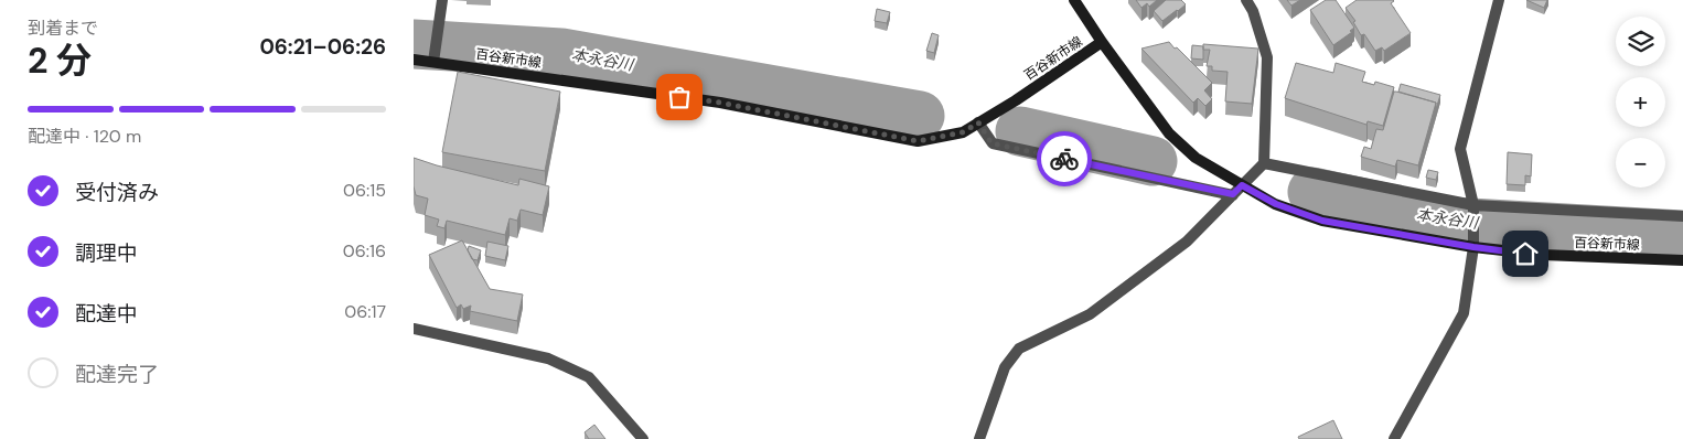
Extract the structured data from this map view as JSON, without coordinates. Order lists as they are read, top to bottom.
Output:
{
  "streets": {
    "main road": ["百谷新市線"]
  },
  "water": ["本永谷川"],
  "page": {
    "heading": ["2 分", "到着まで", "06:21–06:26"],
    "map_buttons": ["+", "−"],
    "bar": "配達中 · 120 m",
    "list": [
      ["受付済み", "06:15"],
      ["調理中", "06:16"],
      ["配達中", "06:17"],
      "配達完了"
    ]
  }
}
